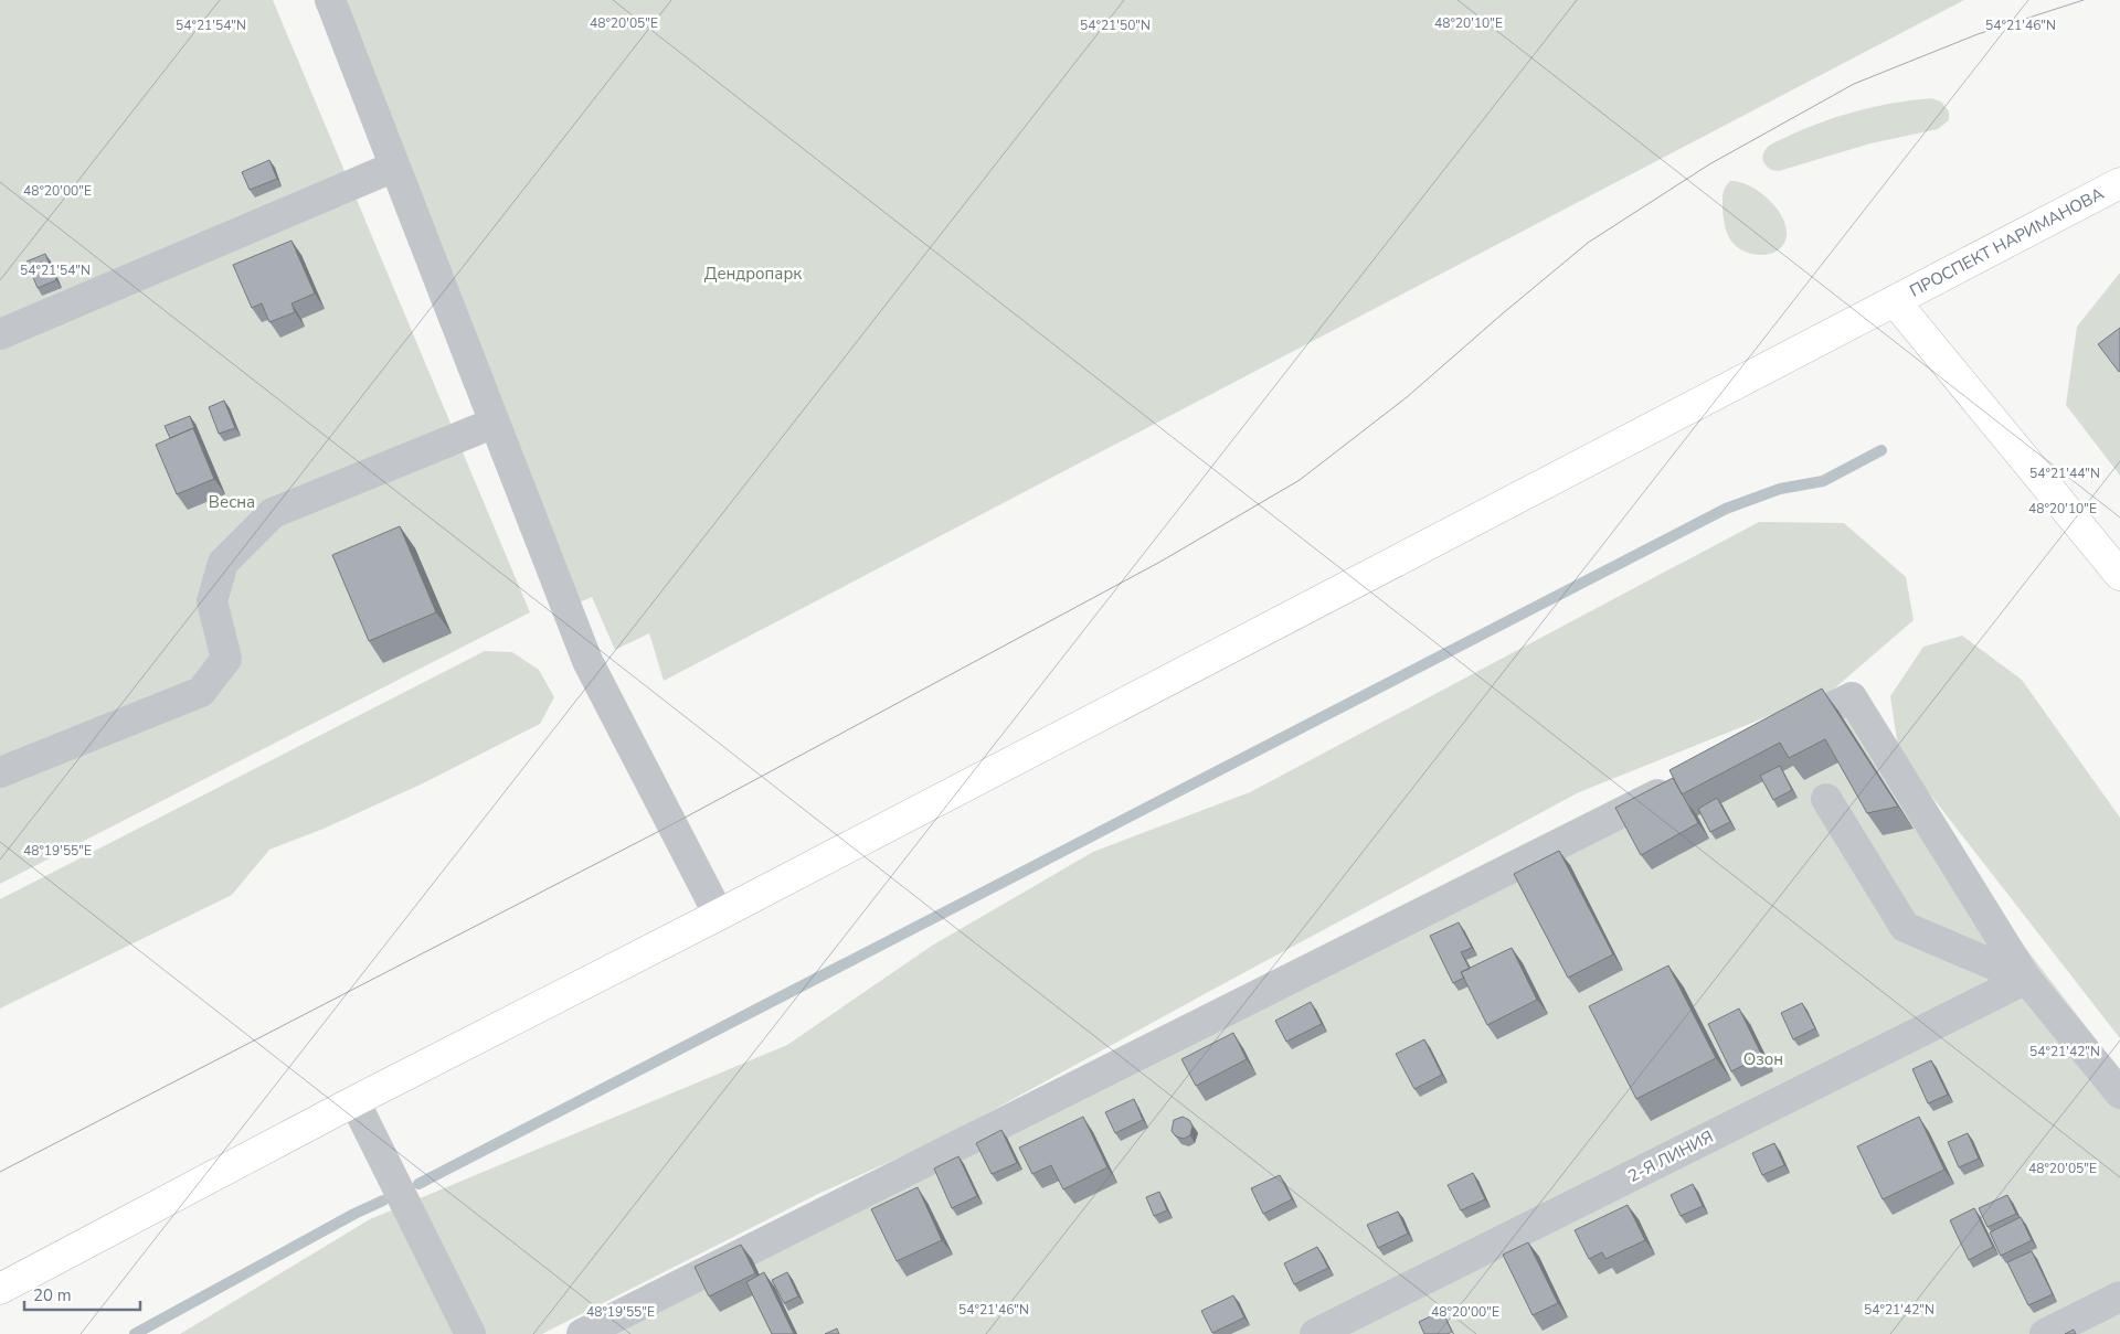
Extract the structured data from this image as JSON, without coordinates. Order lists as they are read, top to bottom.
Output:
{
  "streets": {
    "main road": ["ПРОСПЕКТ НАРИМАНОВА"],
    "lane": ["2-Я ЛИНИЯ"]
  },
  "parks": ["Дендропарк", "Весна", "Озон"],
  "scale_bar": "20 m",
  "coordinates": [
    "48°20'10\"E",
    "48°20'05\"E",
    "54°21'54\"N",
    "54°21'50\"N",
    "54°21'46\"N",
    "48°20'00\"E",
    "54°21'44\"N",
    "48°19'55\"E",
    "54°21'42\"N"
  ]
}
